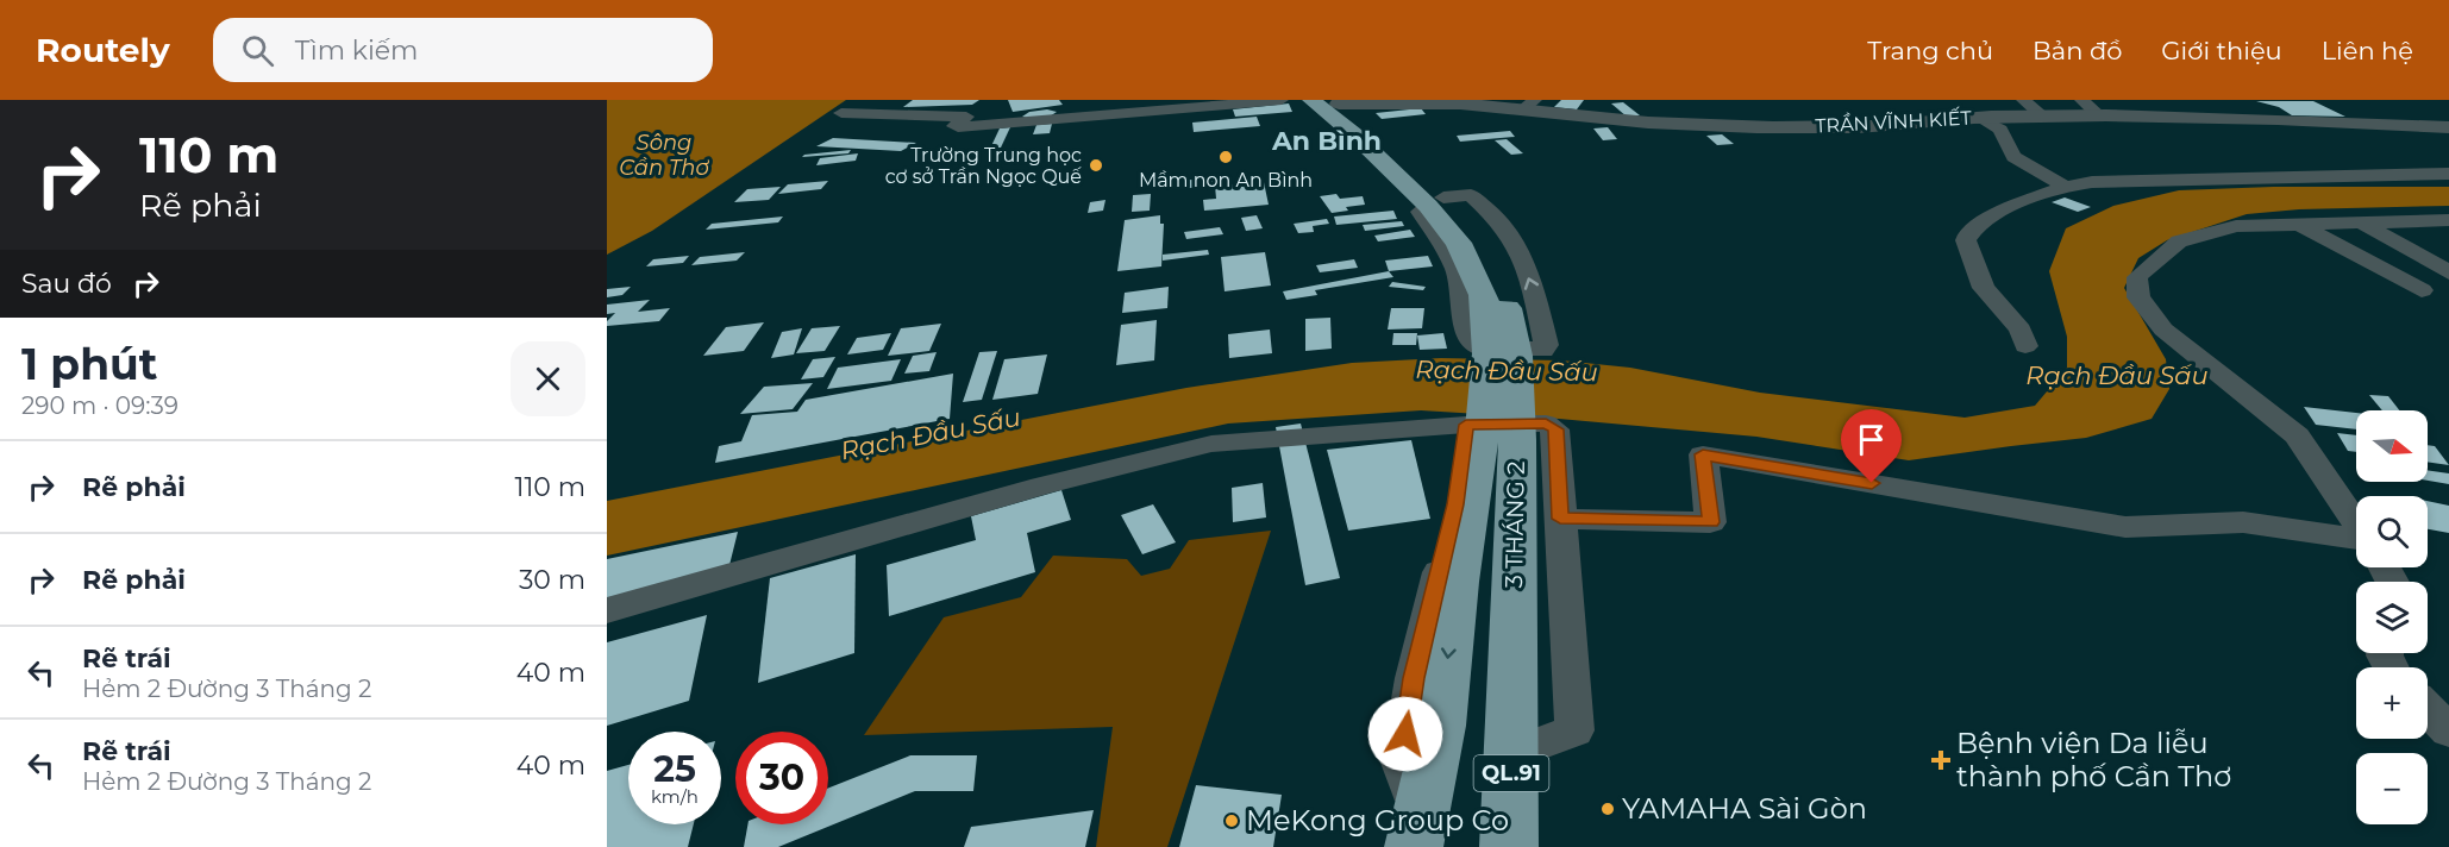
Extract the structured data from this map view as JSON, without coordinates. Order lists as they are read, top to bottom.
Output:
{
  "streets": {
    "highway": ["3 THÁNG 2", "QL.91"],
    "street": ["TRẦN VĨNH KIẾT"]
  },
  "crossings": [
    ["TRẦN VĨNH KIẾT", "3 THÁNG 2"]
  ],
  "districts": ["An Bình"],
  "water": ["Sông Cần Thơ", "Rạch Đầu Sấu"],
  "places": {
    "other": [
      "Mầm non An Bình",
      "Trường Trung học cơ sở Trần Ngọc Quế",
      "YAMAHA Sài Gòn",
      "MeKong Group Co"
    ],
    "health": ["Bệnh viện Da liễu thành phố Cần Thơ"]
  },
  "north": "right",
  "page": {
    "header": "Routely",
    "search": "Tìm kiếm",
    "nav": [
      "Trang chủ",
      "Bản đồ",
      "Giới thiệu",
      "Liên hệ"
    ],
    "turn": ["110 m", "Rẽ phải"],
    "then": "Sau đó",
    "heading": ["1 phút", "290 m · 09:39"],
    "map_buttons": ["+", "−"],
    "list": [
      {
        "name": "Rẽ phải",
        "value": "110 m"
      },
      {
        "name": "Rẽ phải",
        "value": "30 m"
      },
      {
        "name": "Rẽ trái",
        "note": "Hẻm 2 Đường 3 Tháng 2",
        "value": "40 m"
      },
      {
        "name": "Rẽ trái",
        "note": "Hẻm 2 Đường 3 Tháng 2",
        "value": "40 m"
      }
    ],
    "speed": "25 km/h",
    "limit": "30"
  }
}
